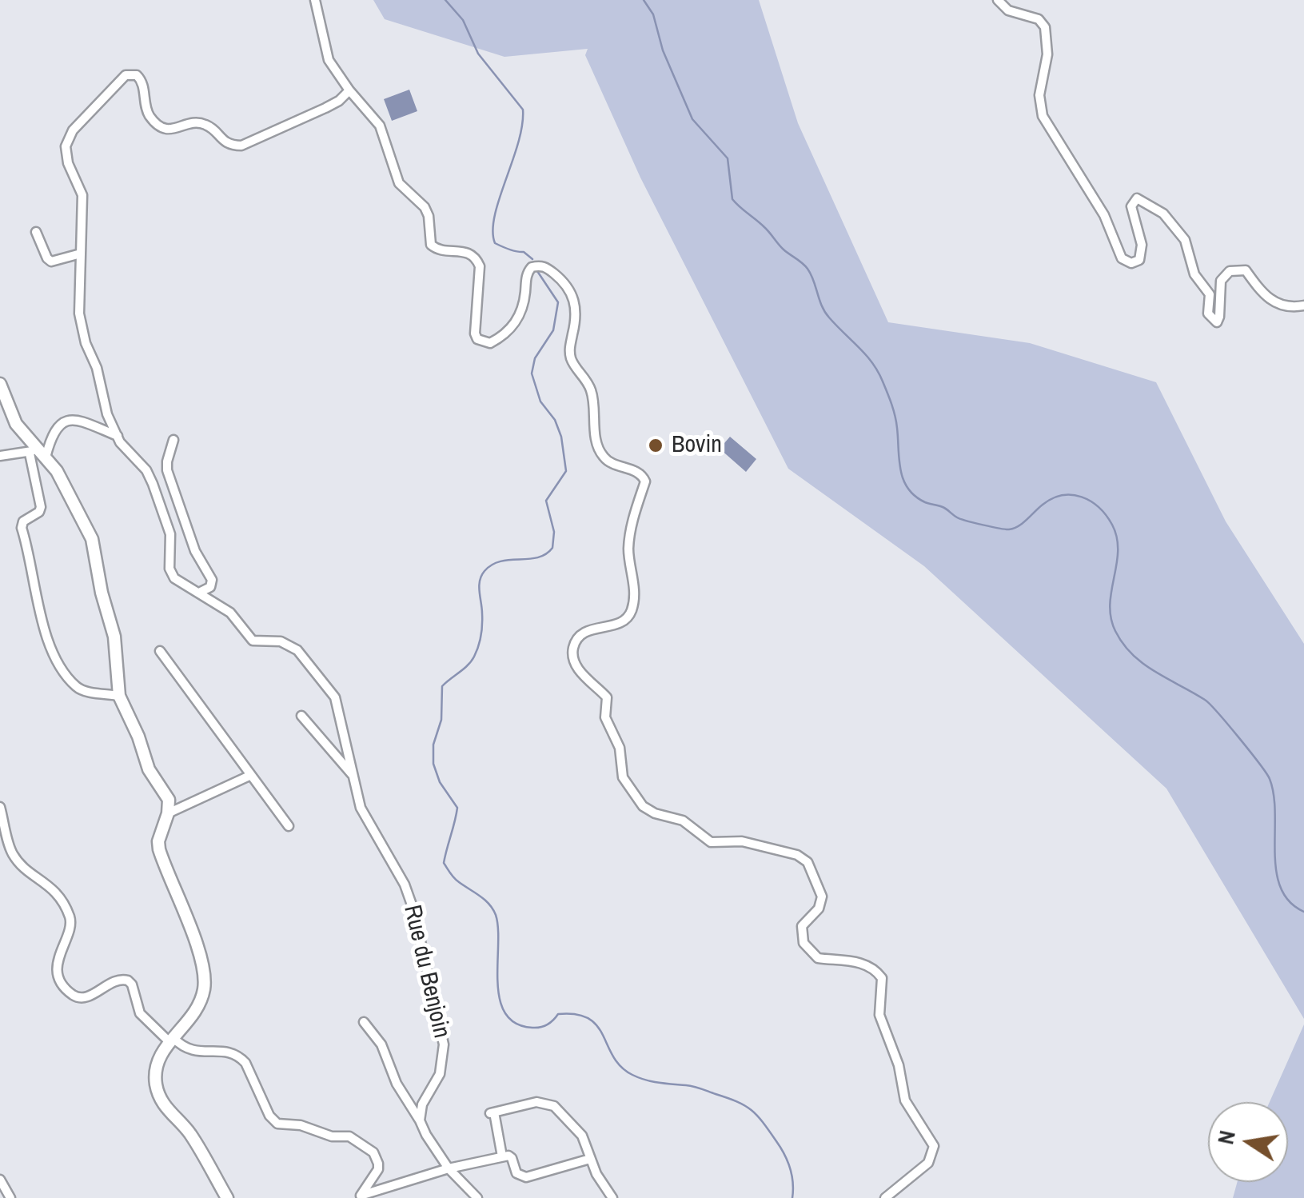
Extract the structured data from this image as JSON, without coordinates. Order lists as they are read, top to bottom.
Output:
{
  "streets": {
    "street": ["Rue du Benjoin"]
  },
  "places": ["Bovin"],
  "north": "left"
}
